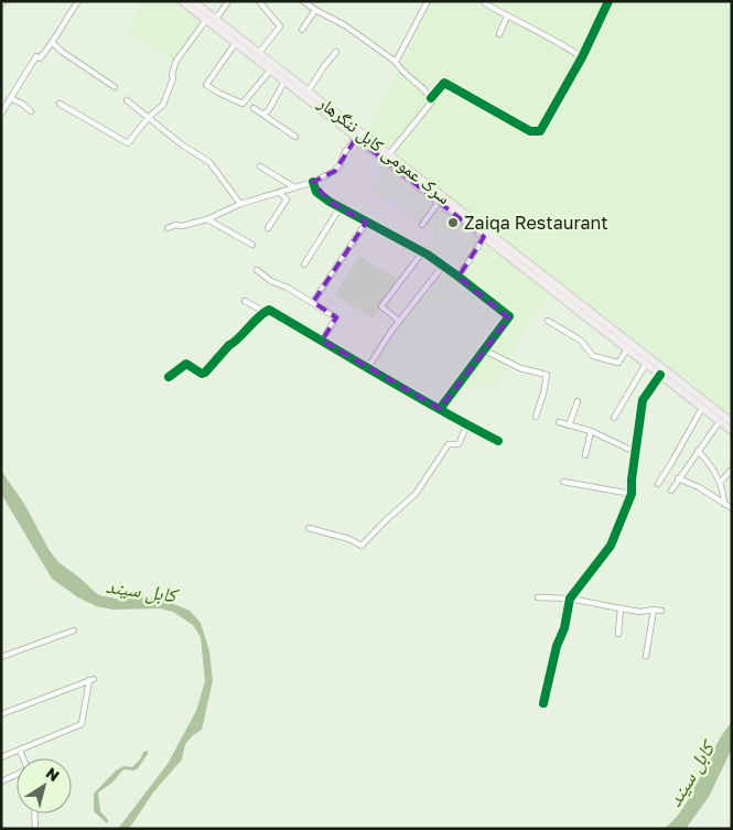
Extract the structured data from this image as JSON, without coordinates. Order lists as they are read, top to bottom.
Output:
{
  "streets": {
    "highway": ["سرک عمومی کابل ننگرهار"]
  },
  "water": ["کابل سيند"],
  "places": ["Zaiqa Restaurant"],
  "north": "top right"
}
